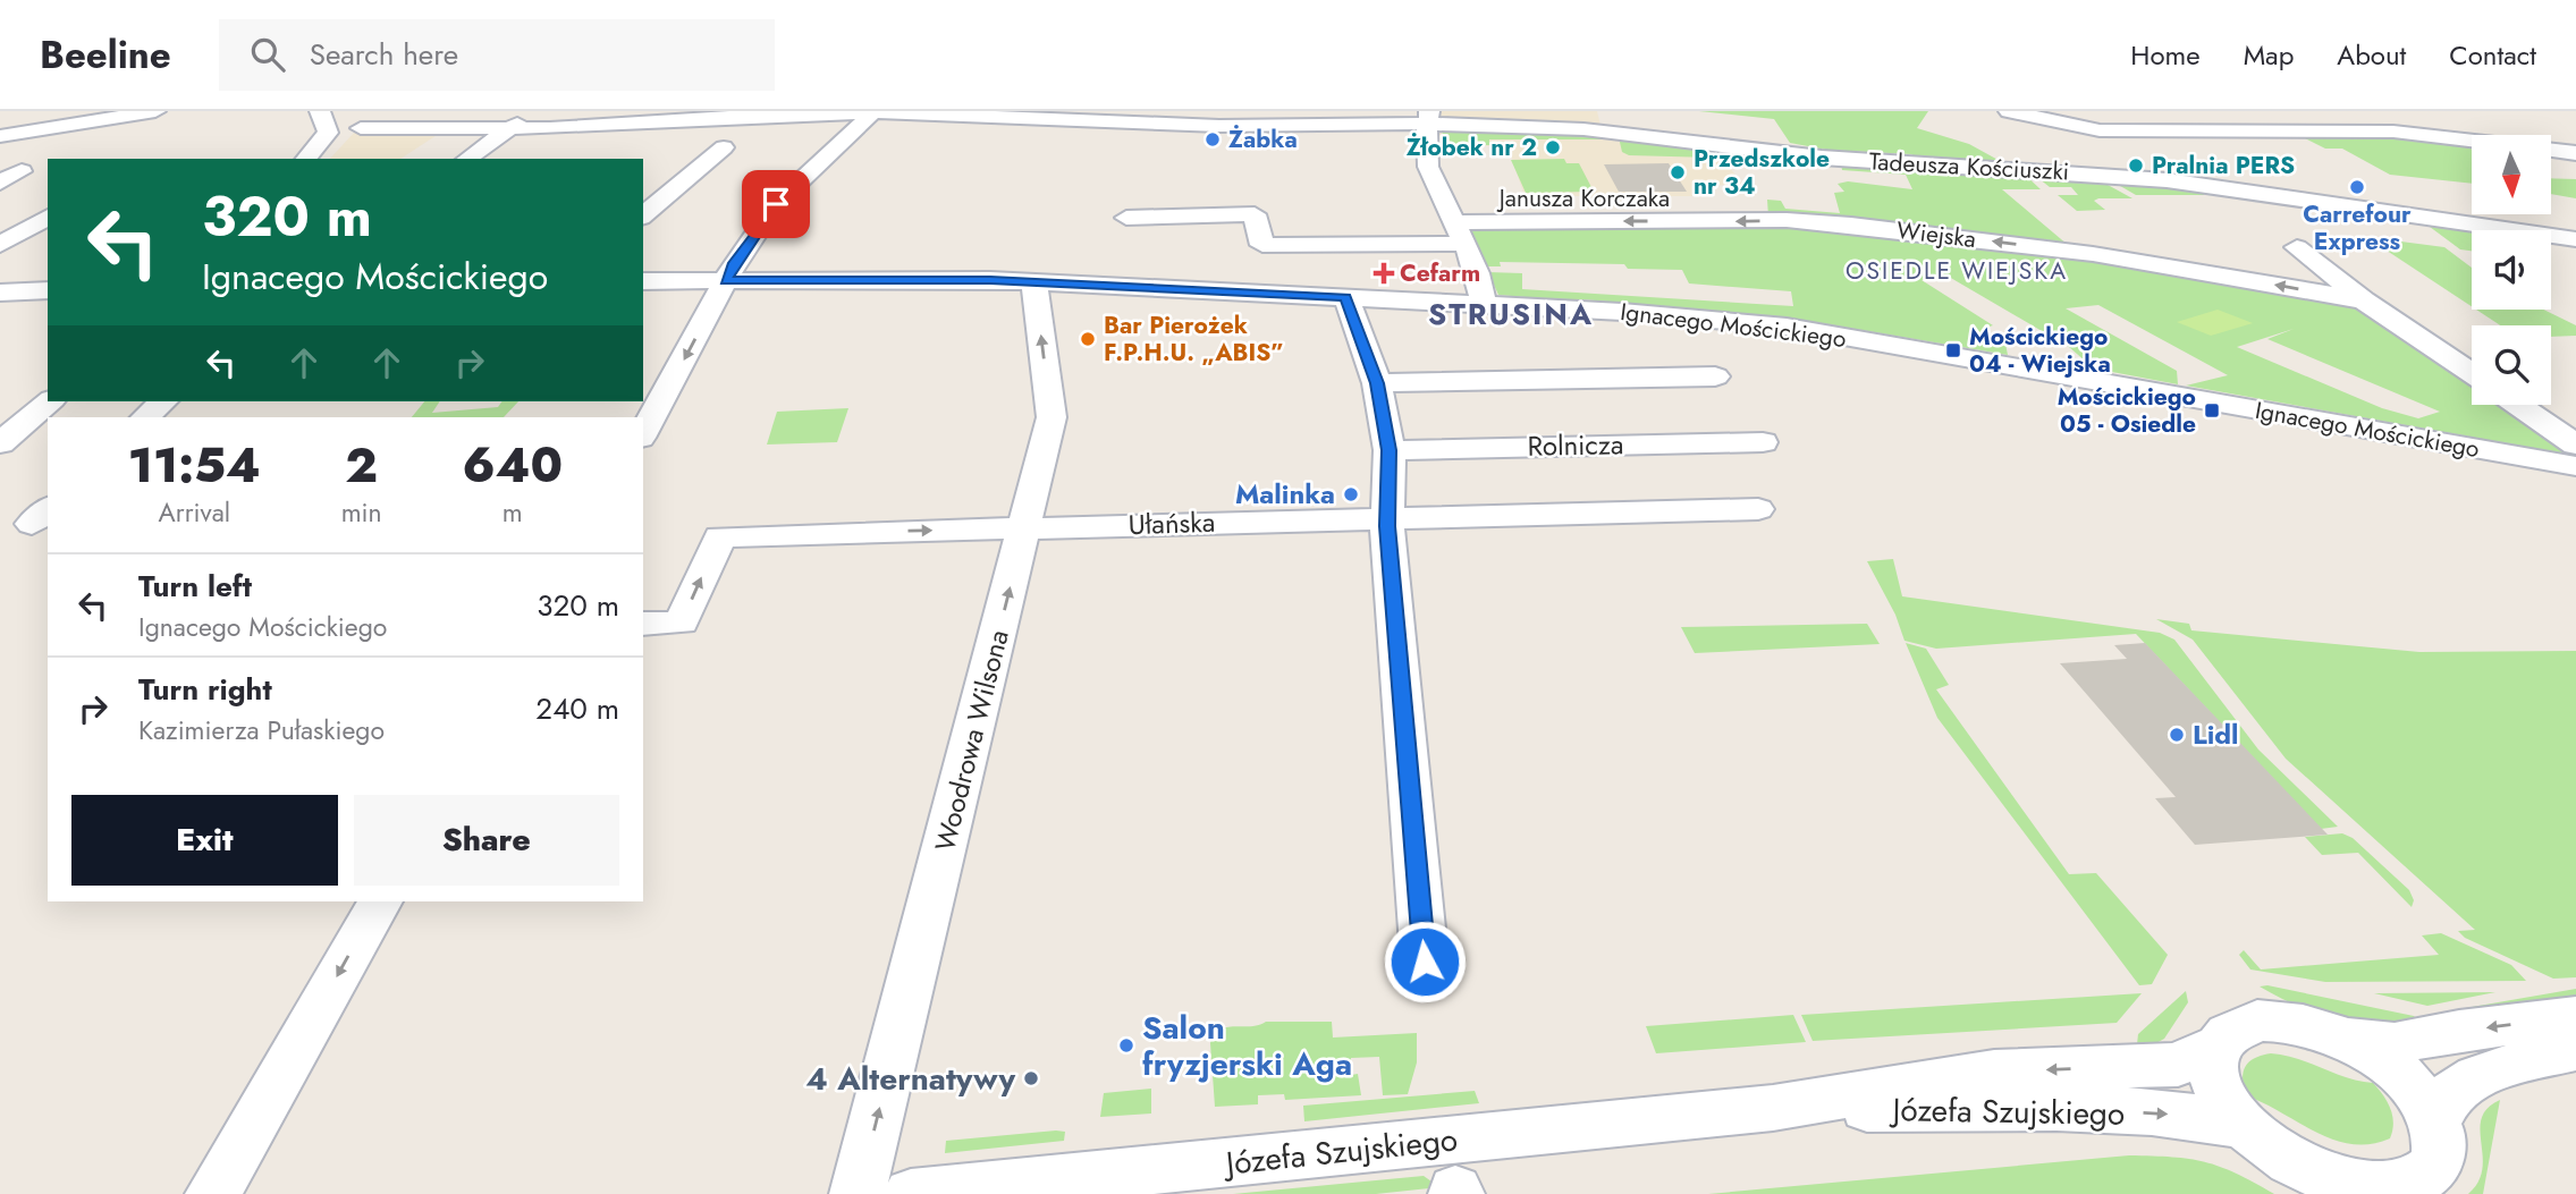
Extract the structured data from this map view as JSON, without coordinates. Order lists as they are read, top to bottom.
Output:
{
  "streets": {
    "street": [
      "Tadeusza Kościuszki",
      "Janusza Korczaka",
      "Wiejska",
      "Ignacego Mościckiego",
      "Rolnicza",
      "Ułańska",
      "Woodrowa Wilsona",
      "Józefa Szujskiego"
    ]
  },
  "crossings": [
    ["Janusza Korczaka", "Wiejska"],
    ["Ignacego Mościckiego", "Woodrowa Wilsona"],
    ["Ułańska", "Woodrowa Wilsona"]
  ],
  "one_way": ["Woodrowa Wilsona"],
  "districts": ["OSIEDLE WIEJSKA", "STRUSINA"],
  "places": {
    "other": [
      "Żabka",
      "Żłobek nr 2",
      "Pralnia PERS",
      "Przedszkole nr 34",
      "Carrefour Express",
      "Bar Pierożek F.P.H.U. „ABIS”",
      "Malinka",
      "Lidl",
      "Salon fryzjerski Aga",
      "4 Alternatywy"
    ],
    "health": ["Cefarm"],
    "transit": ["Mościckiego 04 - Wiejska", "Mościckiego 05 - Osiedle"]
  },
  "north": "bottom",
  "page": {
    "header": "Beeline",
    "search": "Search here",
    "nav": [
      "Home",
      "Map",
      "About",
      "Contact"
    ],
    "turn": ["320 m", "Ignacego Mościckiego"],
    "eta": [
      "11:54",
      "Arrival",
      "2",
      "min",
      "640",
      "m"
    ],
    "list": [
      {
        "name": "Turn left",
        "note": "Ignacego Mościckiego",
        "value": "320 m"
      },
      {
        "name": "Turn right",
        "note": "Kazimierza Pułaskiego",
        "value": "240 m"
      }
    ],
    "buttons": ["Exit", "Share"]
  }
}
